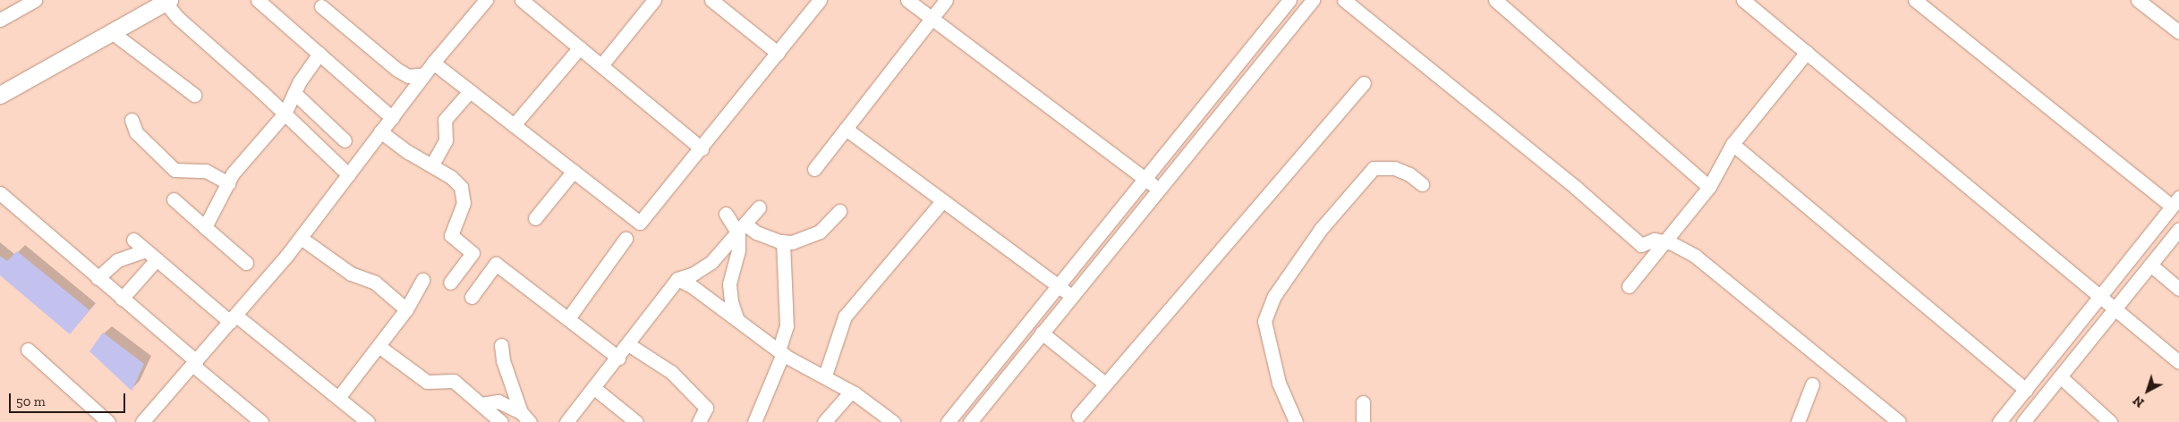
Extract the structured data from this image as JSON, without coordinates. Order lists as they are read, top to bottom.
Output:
{
  "scale_bar": "50 m",
  "north": "bottom left"
}
